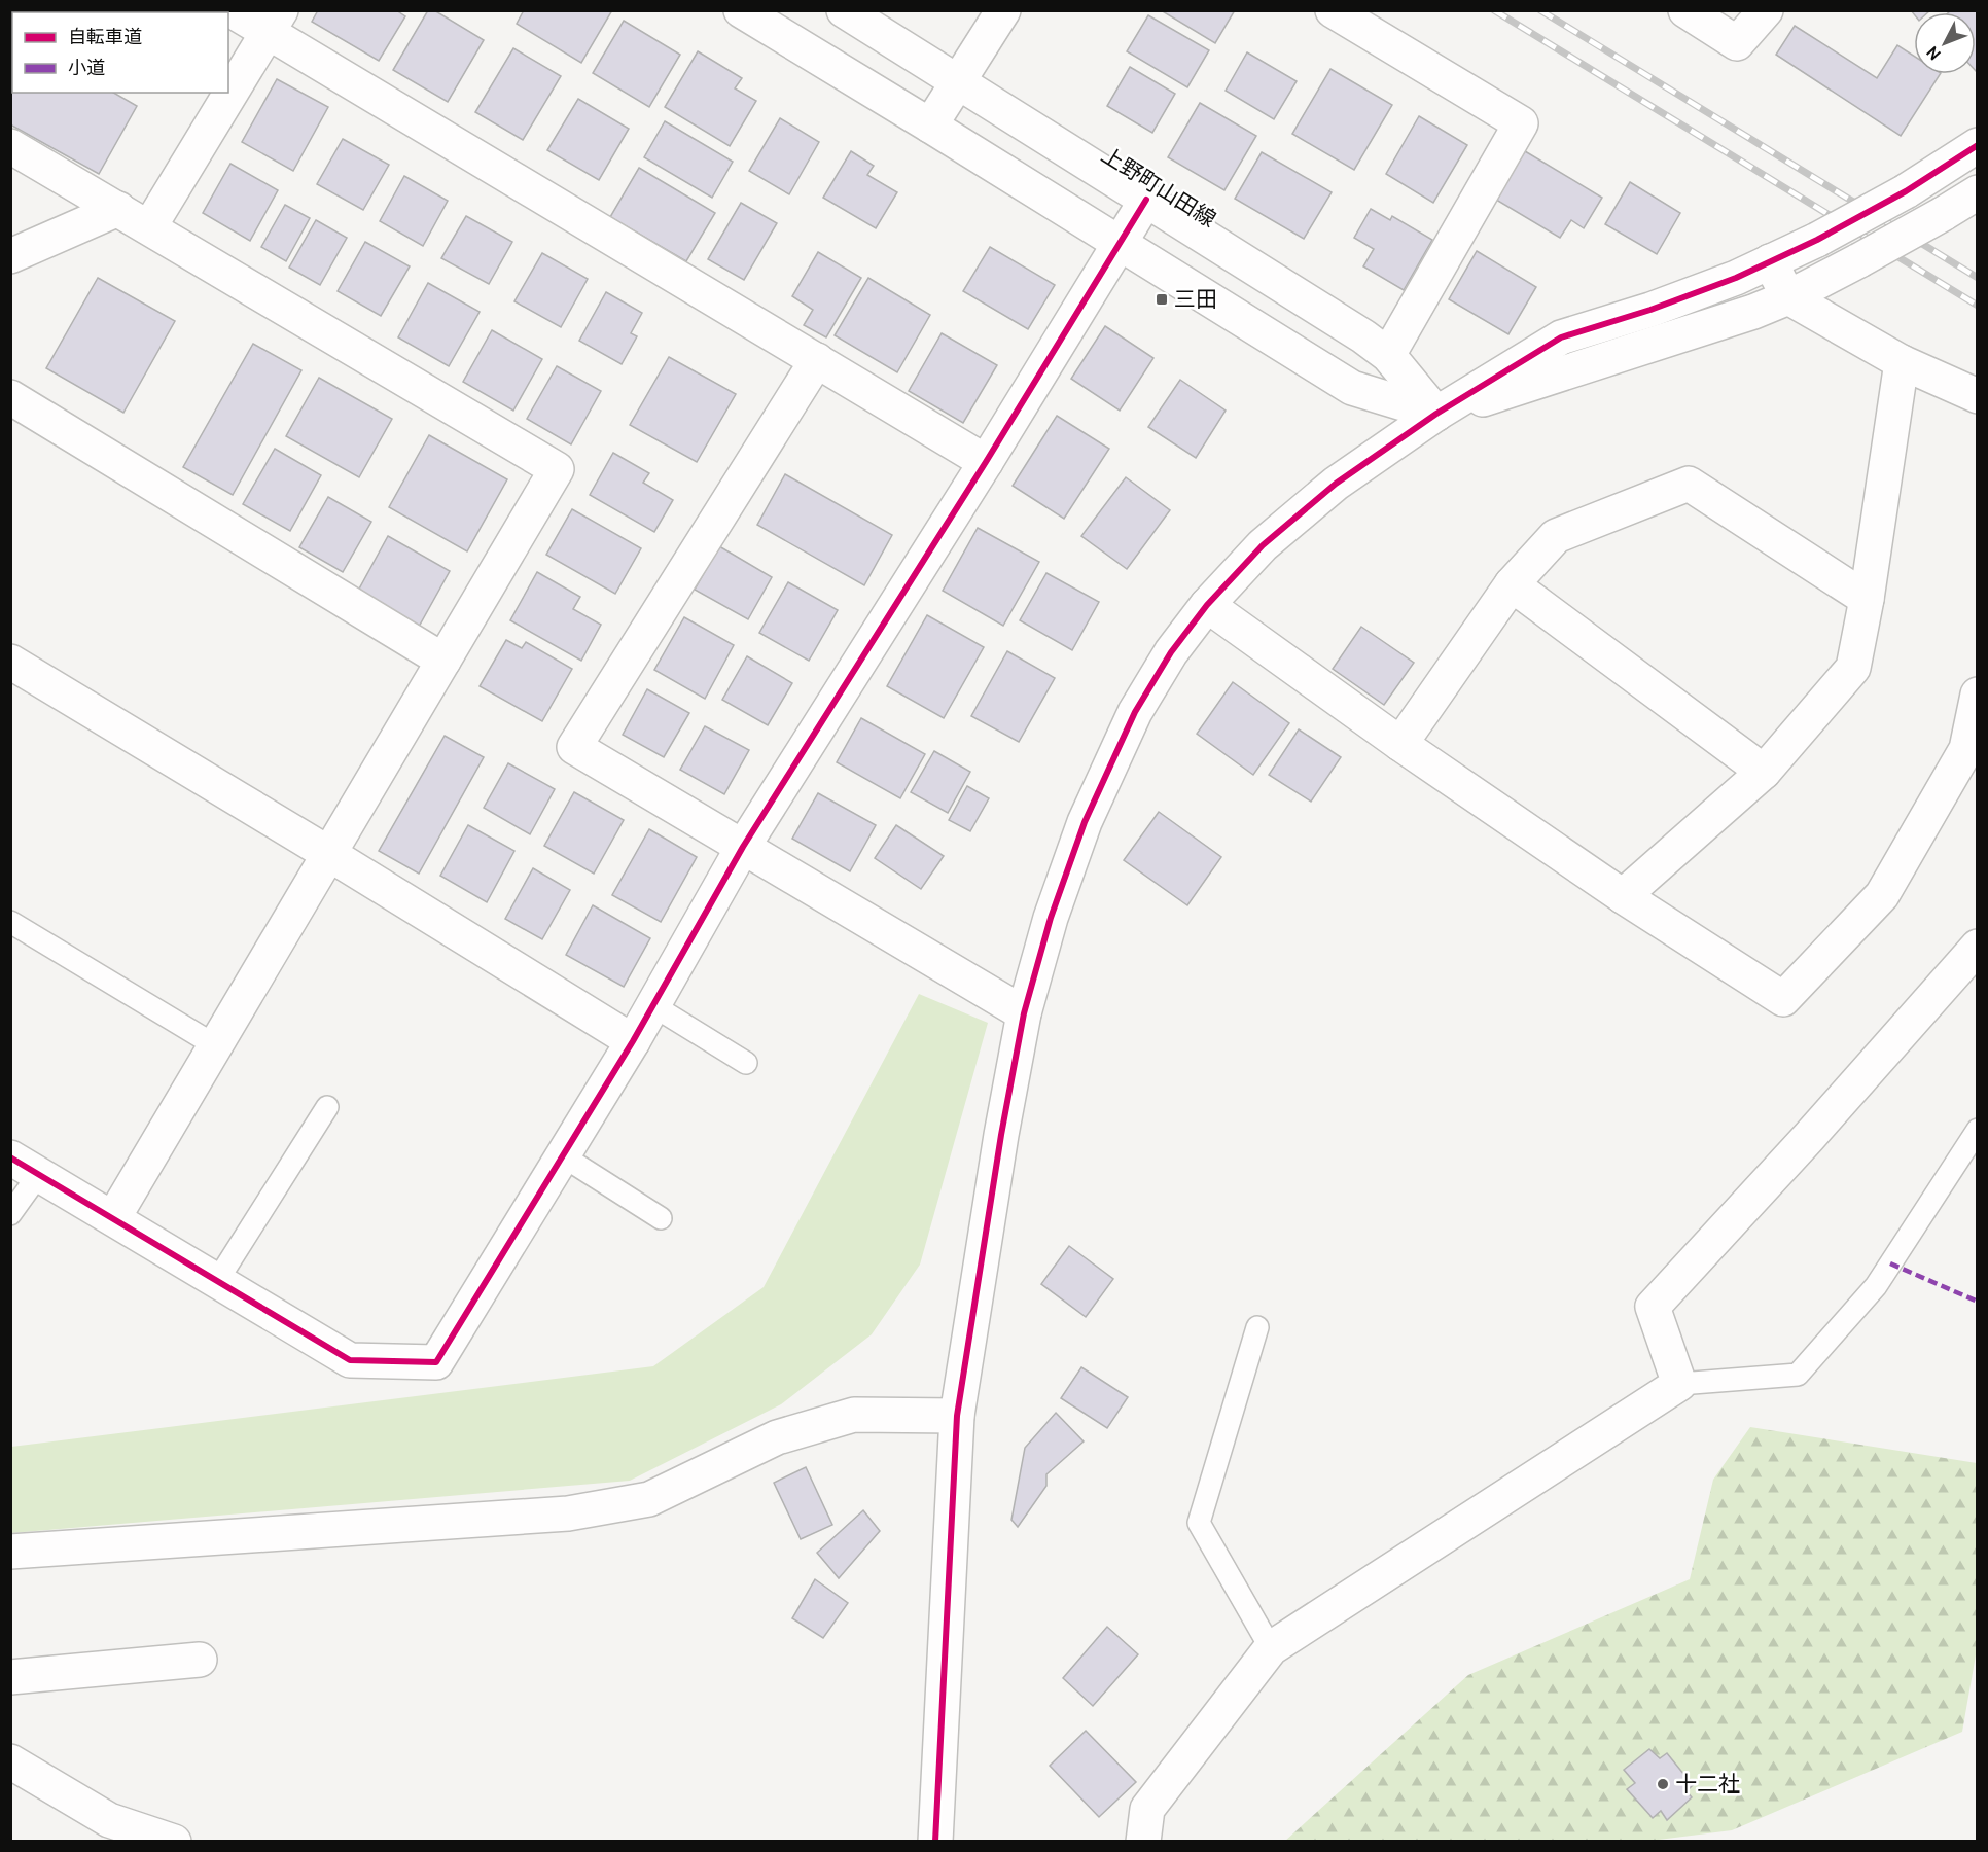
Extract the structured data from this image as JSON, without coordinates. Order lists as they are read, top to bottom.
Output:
{
  "streets": {
    "street": ["上野町山田線"]
  },
  "places": {
    "transit": ["三田"],
    "other": ["十二社"]
  },
  "legend": ["自転車道", "小道"],
  "north": "bottom left"
}
